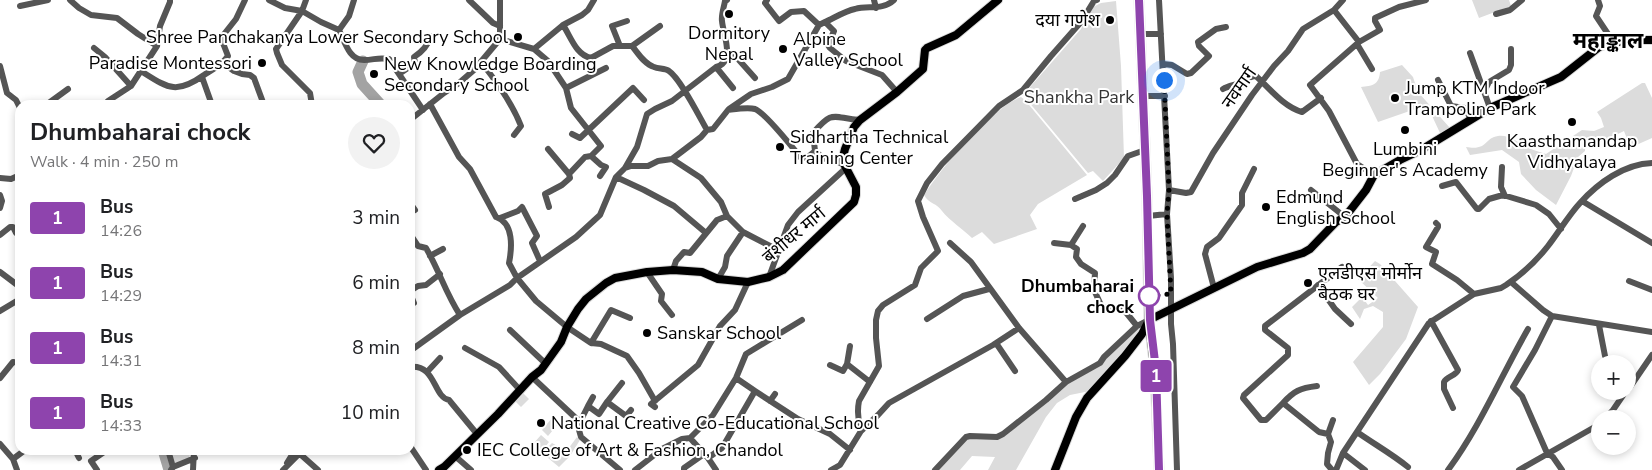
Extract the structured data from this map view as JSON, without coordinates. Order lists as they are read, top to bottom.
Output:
{
  "streets": {
    "main road": ["बंशीधर मार्ग"],
    "street": ["नवमार्ग"]
  },
  "districts": ["महाङ्काल"],
  "parks": ["Shankha Park"],
  "places": [
    "Dormitory Nepal",
    "दया गणेश",
    "Shree Panchakanya Lower Secondary School",
    "Alpine Valley School",
    "Paradise Montessori",
    "New Knowledge Boarding Secondary School",
    "Jump KTM Indoor Trampoline Park",
    "Kaasthamandap Vidhyalaya",
    "Lumbini Beginner's Academy",
    "Sidhartha Technical Training Center",
    "Edmund English School",
    "एलडीएस मोर्मोन बैठक घर",
    "Dhumbaharai chock",
    "Sanskar School",
    "National Creative Co-Educational School",
    "IEC College of Art & Fashion, Chandol"
  ],
  "lines": ["bus line 1"],
  "page": {
    "on_map": "1",
    "heading": ["Dhumbaharai chock", "Walk · 4 min · 250 m"],
    "list": [
      {
        "mark": "1",
        "name": "Bus",
        "note": "14:26",
        "value": "3 min"
      },
      {
        "mark": "1",
        "name": "Bus",
        "note": "14:29",
        "value": "6 min"
      },
      {
        "mark": "1",
        "name": "Bus",
        "note": "14:31",
        "value": "8 min"
      },
      {
        "mark": "1",
        "name": "Bus",
        "note": "14:33",
        "value": "10 min"
      }
    ],
    "map_buttons": ["+", "−"]
  }
}
